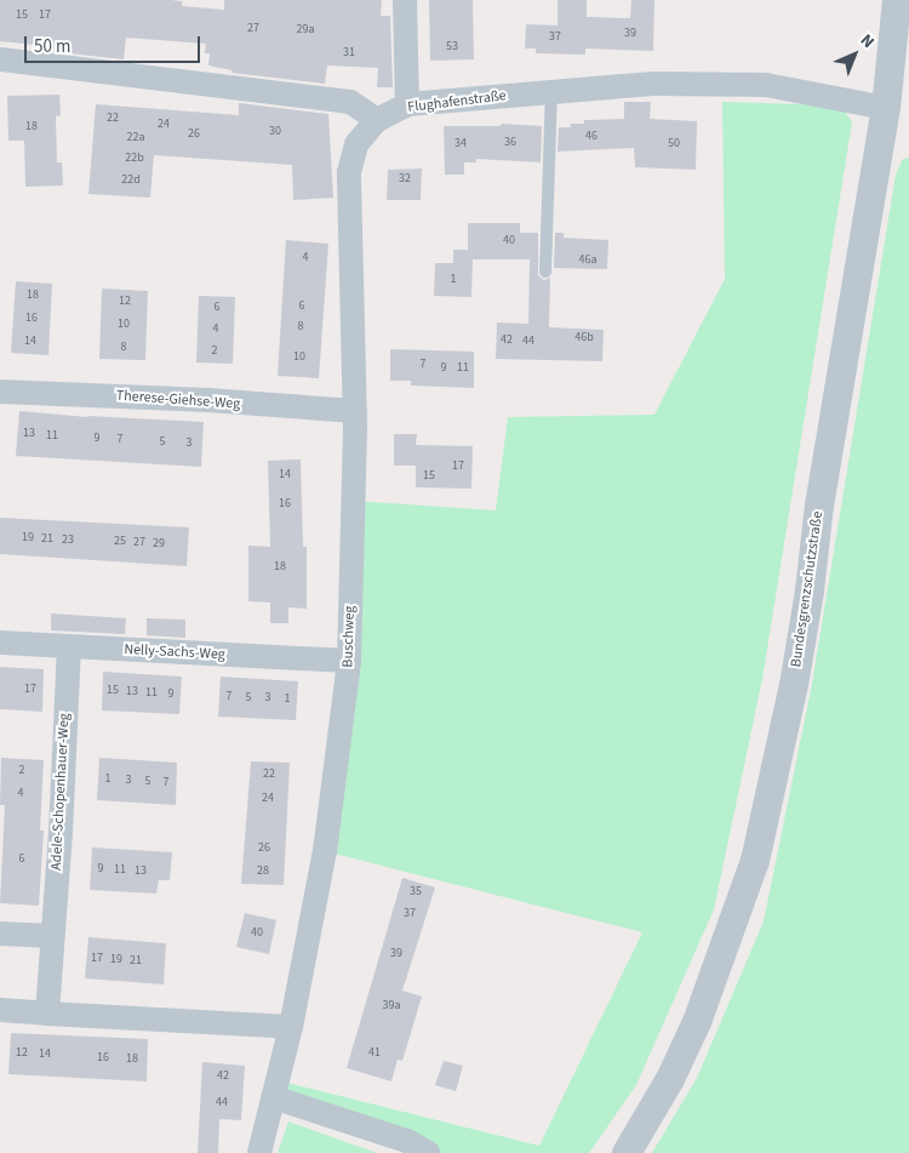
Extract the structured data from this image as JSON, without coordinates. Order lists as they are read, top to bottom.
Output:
{
  "streets": {
    "street": [
      "Flughafenstraße",
      "Therese-Giehse-Weg",
      "Bundesgrenzschutzstraße",
      "Buschweg",
      "Nelly-Sachs-Weg",
      "Adele-Schopenhauer-Weg"
    ]
  },
  "crossings": [
    ["Flughafenstraße", "Bundesgrenzschutzstraße"],
    ["Flughafenstraße", "Buschweg"],
    ["Therese-Giehse-Weg", "Buschweg"],
    ["Buschweg", "Nelly-Sachs-Weg"],
    ["Nelly-Sachs-Weg", "Adele-Schopenhauer-Weg"]
  ],
  "house_numbers": [
    "15",
    "17",
    "27",
    "29a",
    "39",
    "37",
    "53",
    "31",
    "22",
    "24",
    "18",
    "30",
    "26",
    "46",
    "22a",
    "36",
    "34",
    "50",
    "22b",
    "32",
    "22d",
    "40",
    "4",
    "46a",
    "1",
    "18",
    "12",
    "6",
    "6",
    "16",
    "10",
    "8",
    "4",
    "46b",
    "42",
    "14",
    "44",
    "8",
    "2",
    "10",
    "7",
    "9",
    "11",
    "13",
    "11",
    "9",
    "7",
    "5",
    "3",
    "17",
    "14",
    "15",
    "16",
    "19",
    "21",
    "23",
    "25",
    "27",
    "29",
    "18",
    "17",
    "15",
    "13",
    "11",
    "9",
    "7",
    "5",
    "3",
    "1",
    "2",
    "22",
    "1",
    "3",
    "5",
    "7",
    "4",
    "24",
    "26",
    "6",
    "9",
    "11",
    "13",
    "28",
    "35",
    "37",
    "40",
    "39",
    "17",
    "19",
    "21",
    "39a",
    "12",
    "41",
    "14",
    "16",
    "18",
    "42",
    "44"
  ],
  "scale_bar": "50 m",
  "north": "top right"
}
